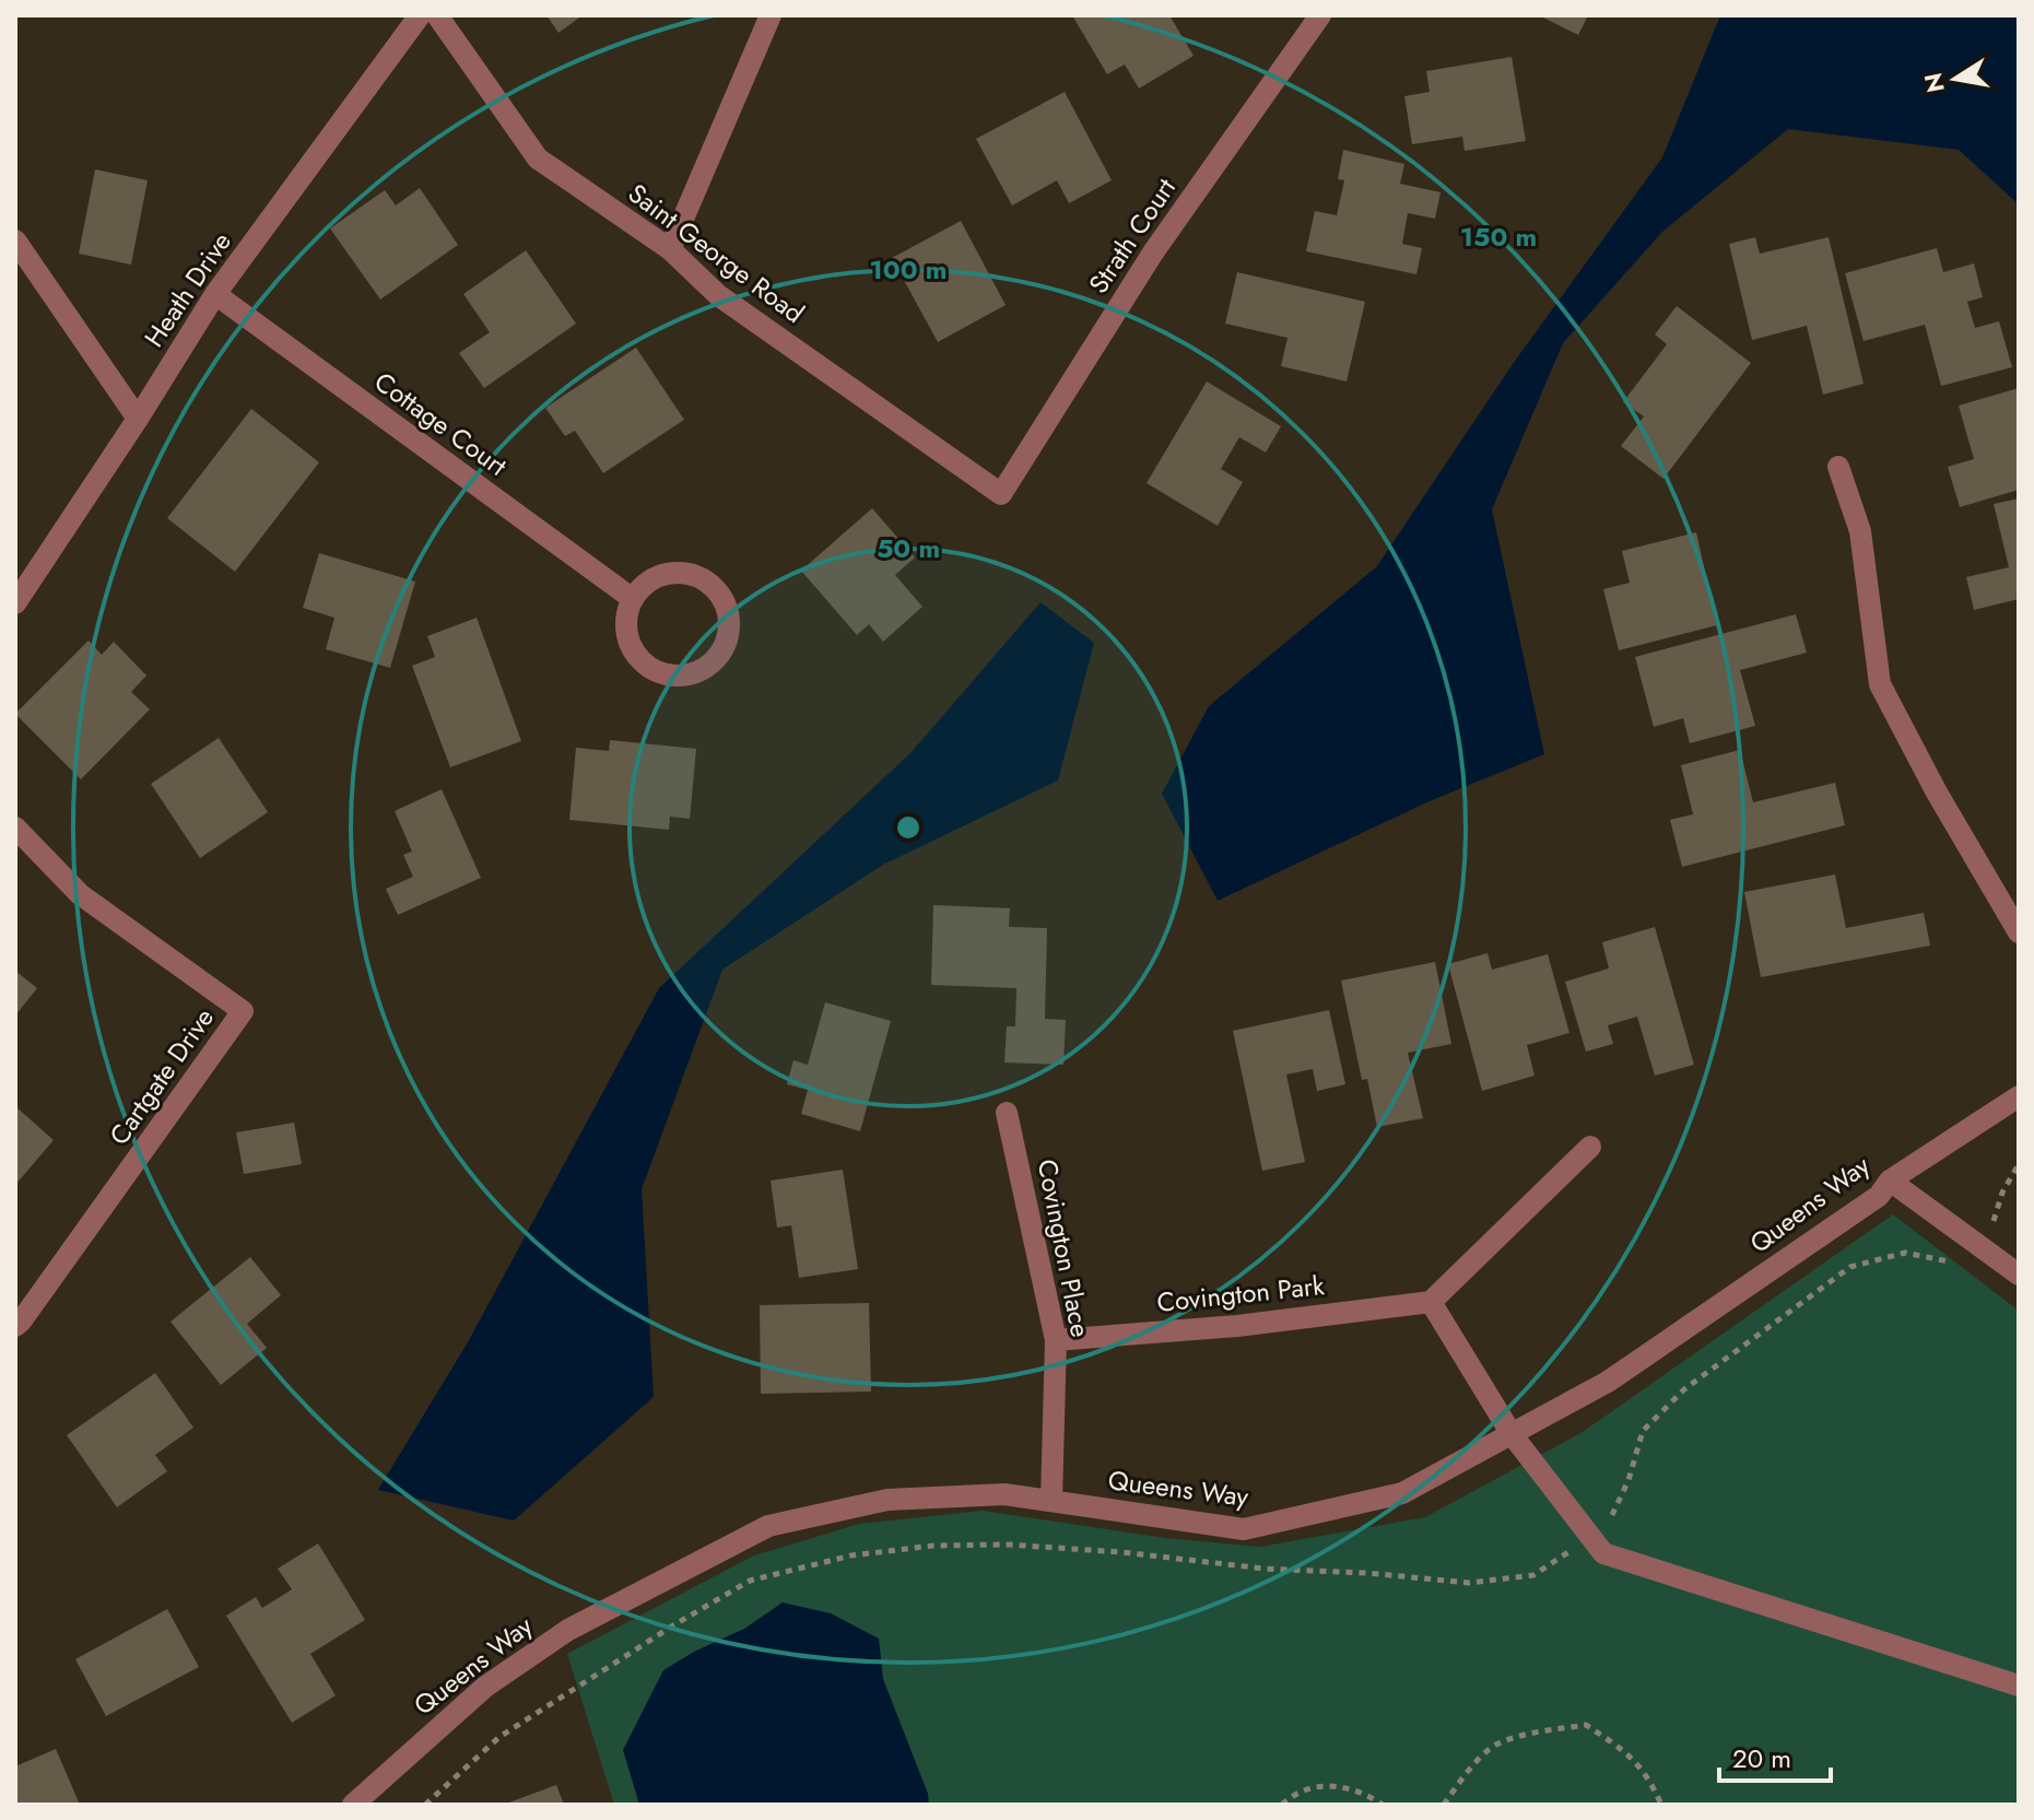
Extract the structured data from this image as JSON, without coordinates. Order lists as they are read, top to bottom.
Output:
{
  "streets": {
    "street": [
      "Strath Court",
      "Saint George Road",
      "Heath Drive",
      "Cottage Court",
      "Cartgate Drive",
      "Queens Way",
      "Covington Place",
      "Covington Park"
    ]
  },
  "crossings": [
    ["Strath Court", "Saint George Road"],
    ["Heath Drive", "Cottage Court"],
    ["Queens Way", "Covington Place"],
    ["Covington Place", "Covington Park"]
  ],
  "scale_bar": "20 m",
  "north": "left",
  "rings": ["150 m", "100 m", "50 m"]
}
